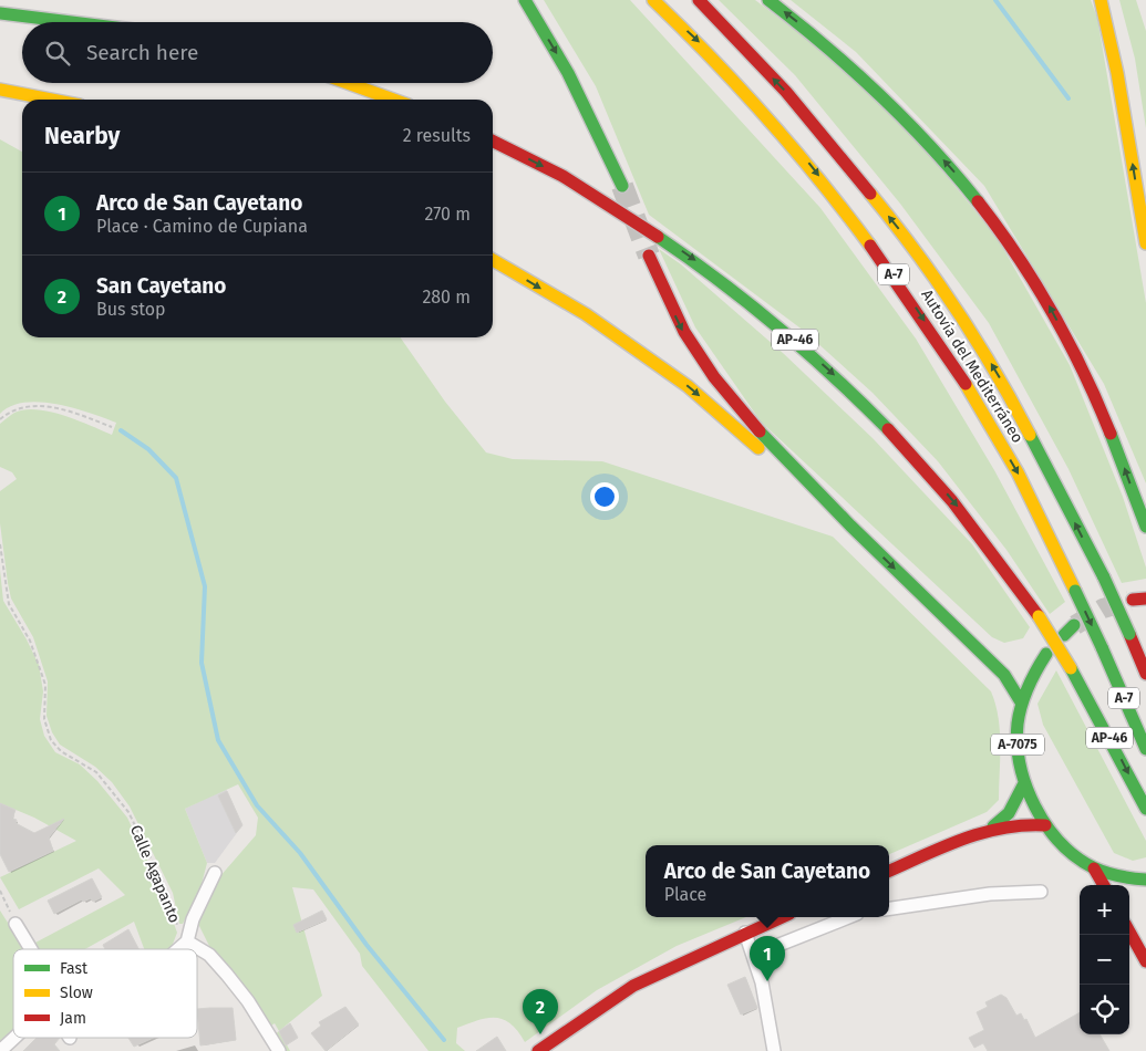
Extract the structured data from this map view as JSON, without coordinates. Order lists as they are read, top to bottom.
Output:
{
  "streets": {
    "main road": [
      "A-7",
      "AP-46",
      "Autovía del Mediterráneo",
      "A-7075"
    ],
    "street": ["Calle Agapanto"]
  },
  "legend": ["Fast", "Slow", "Jam"],
  "page": {
    "search": "Search here",
    "heading": ["Nearby", "2 results"],
    "list": [
      {
        "mark": "1",
        "name": "Arco de San Cayetano",
        "note": "Place · Camino de Cupiana",
        "value": "270 m"
      },
      {
        "mark": "2",
        "name": "San Cayetano",
        "note": "Bus stop",
        "value": "280 m"
      }
    ],
    "popup": ["Arco de San Cayetano", "Place"],
    "map_buttons": ["+", "−"],
    "pins": ["1", "2"]
  }
}
